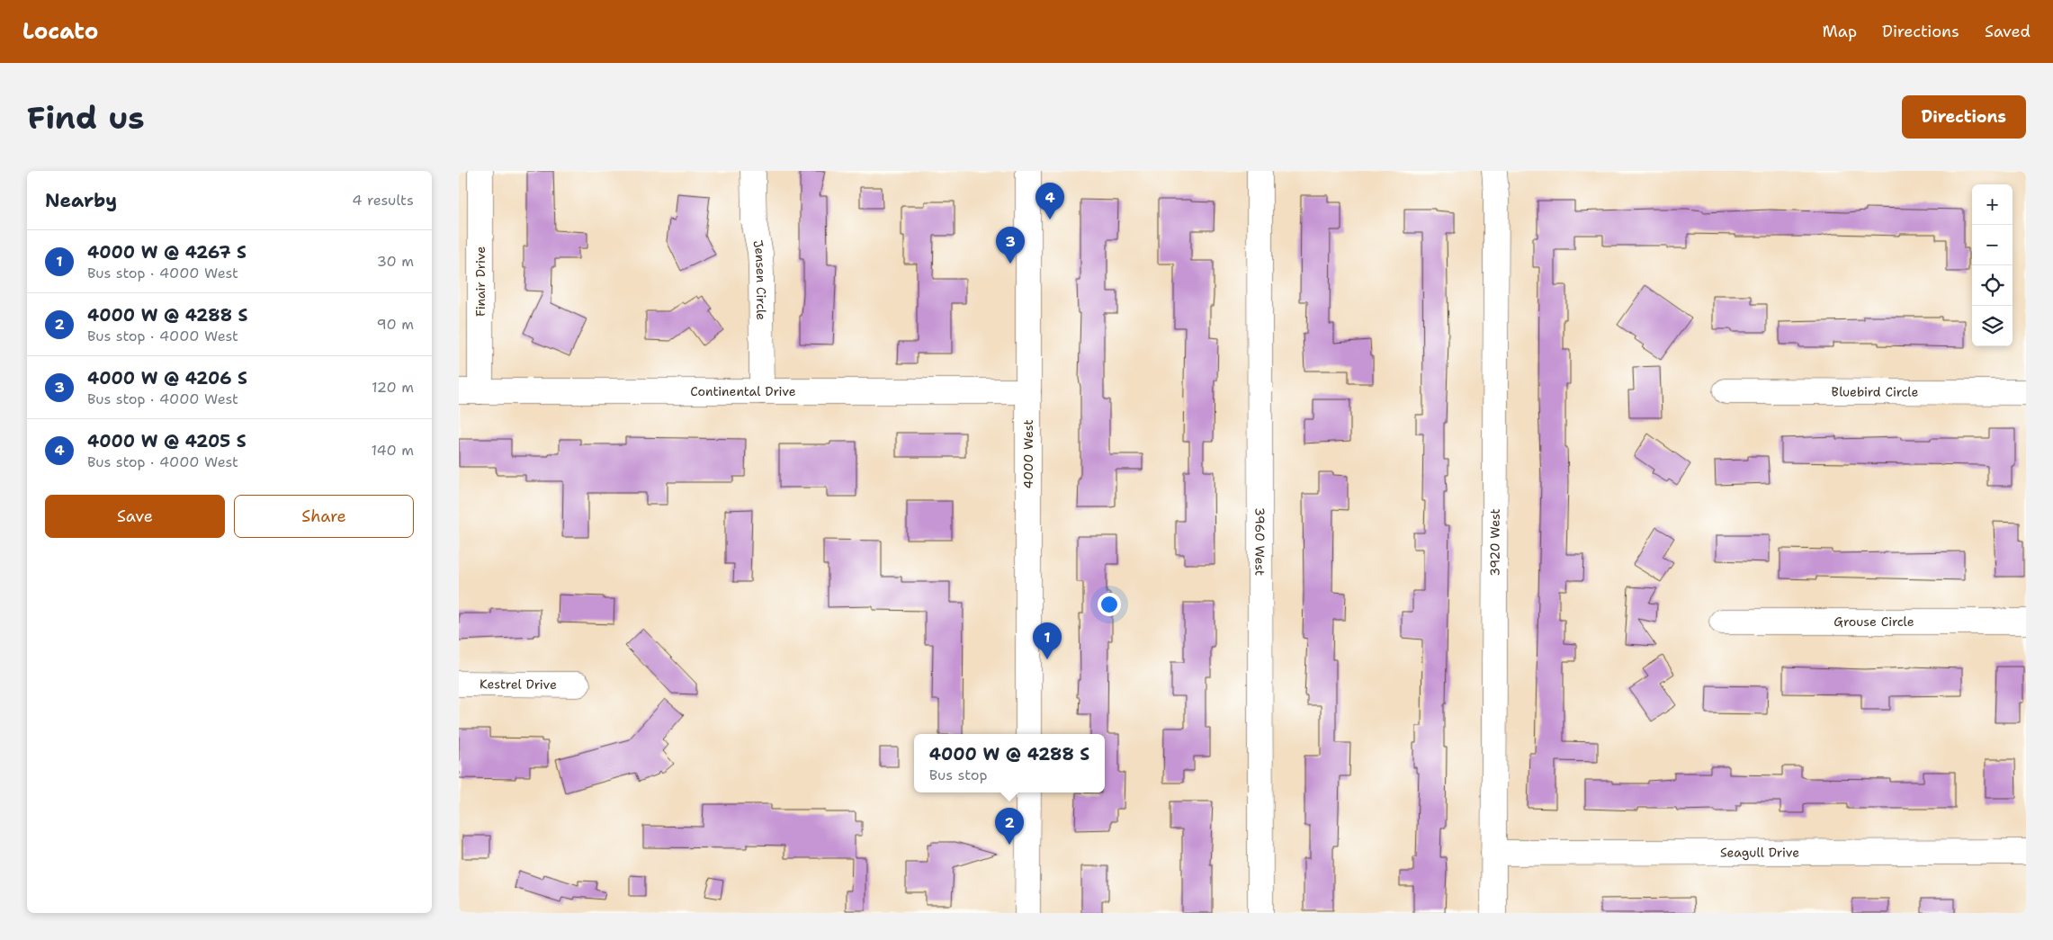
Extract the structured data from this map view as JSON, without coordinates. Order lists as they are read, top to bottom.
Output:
{
  "streets": {
    "street": [
      "Jensen Circle",
      "Finair Drive",
      "Continental Drive",
      "Bluebird Circle",
      "4000 West",
      "3960 West",
      "3920 West",
      "Grouse Circle",
      "Kestrel Drive",
      "Seagull Drive"
    ]
  },
  "crossings": [
    ["Jensen Circle", "Continental Drive"],
    ["Finair Drive", "Continental Drive"],
    ["Continental Drive", "4000 West"],
    ["3920 West", "Seagull Drive"]
  ],
  "page": {
    "header": "Locato",
    "nav": ["Map", "Directions", "Saved"],
    "buttons": [
      "Directions",
      ["Save", "Share"]
    ],
    "title": "Find us",
    "heading": ["Nearby", "4 results"],
    "pins": [
      "4",
      "3",
      "1",
      "2"
    ],
    "map_buttons": ["+", "−"],
    "list": [
      {
        "mark": "1",
        "name": "4000 W @ 4267 S",
        "note": "Bus stop · 4000 West",
        "value": "30 m"
      },
      {
        "mark": "2",
        "name": "4000 W @ 4288 S",
        "note": "Bus stop · 4000 West",
        "value": "90 m"
      },
      {
        "mark": "3",
        "name": "4000 W @ 4206 S",
        "note": "Bus stop · 4000 West",
        "value": "120 m"
      },
      {
        "mark": "4",
        "name": "4000 W @ 4205 S",
        "note": "Bus stop · 4000 West",
        "value": "140 m"
      }
    ],
    "popup": ["4000 W @ 4288 S", "Bus stop"]
  }
}
